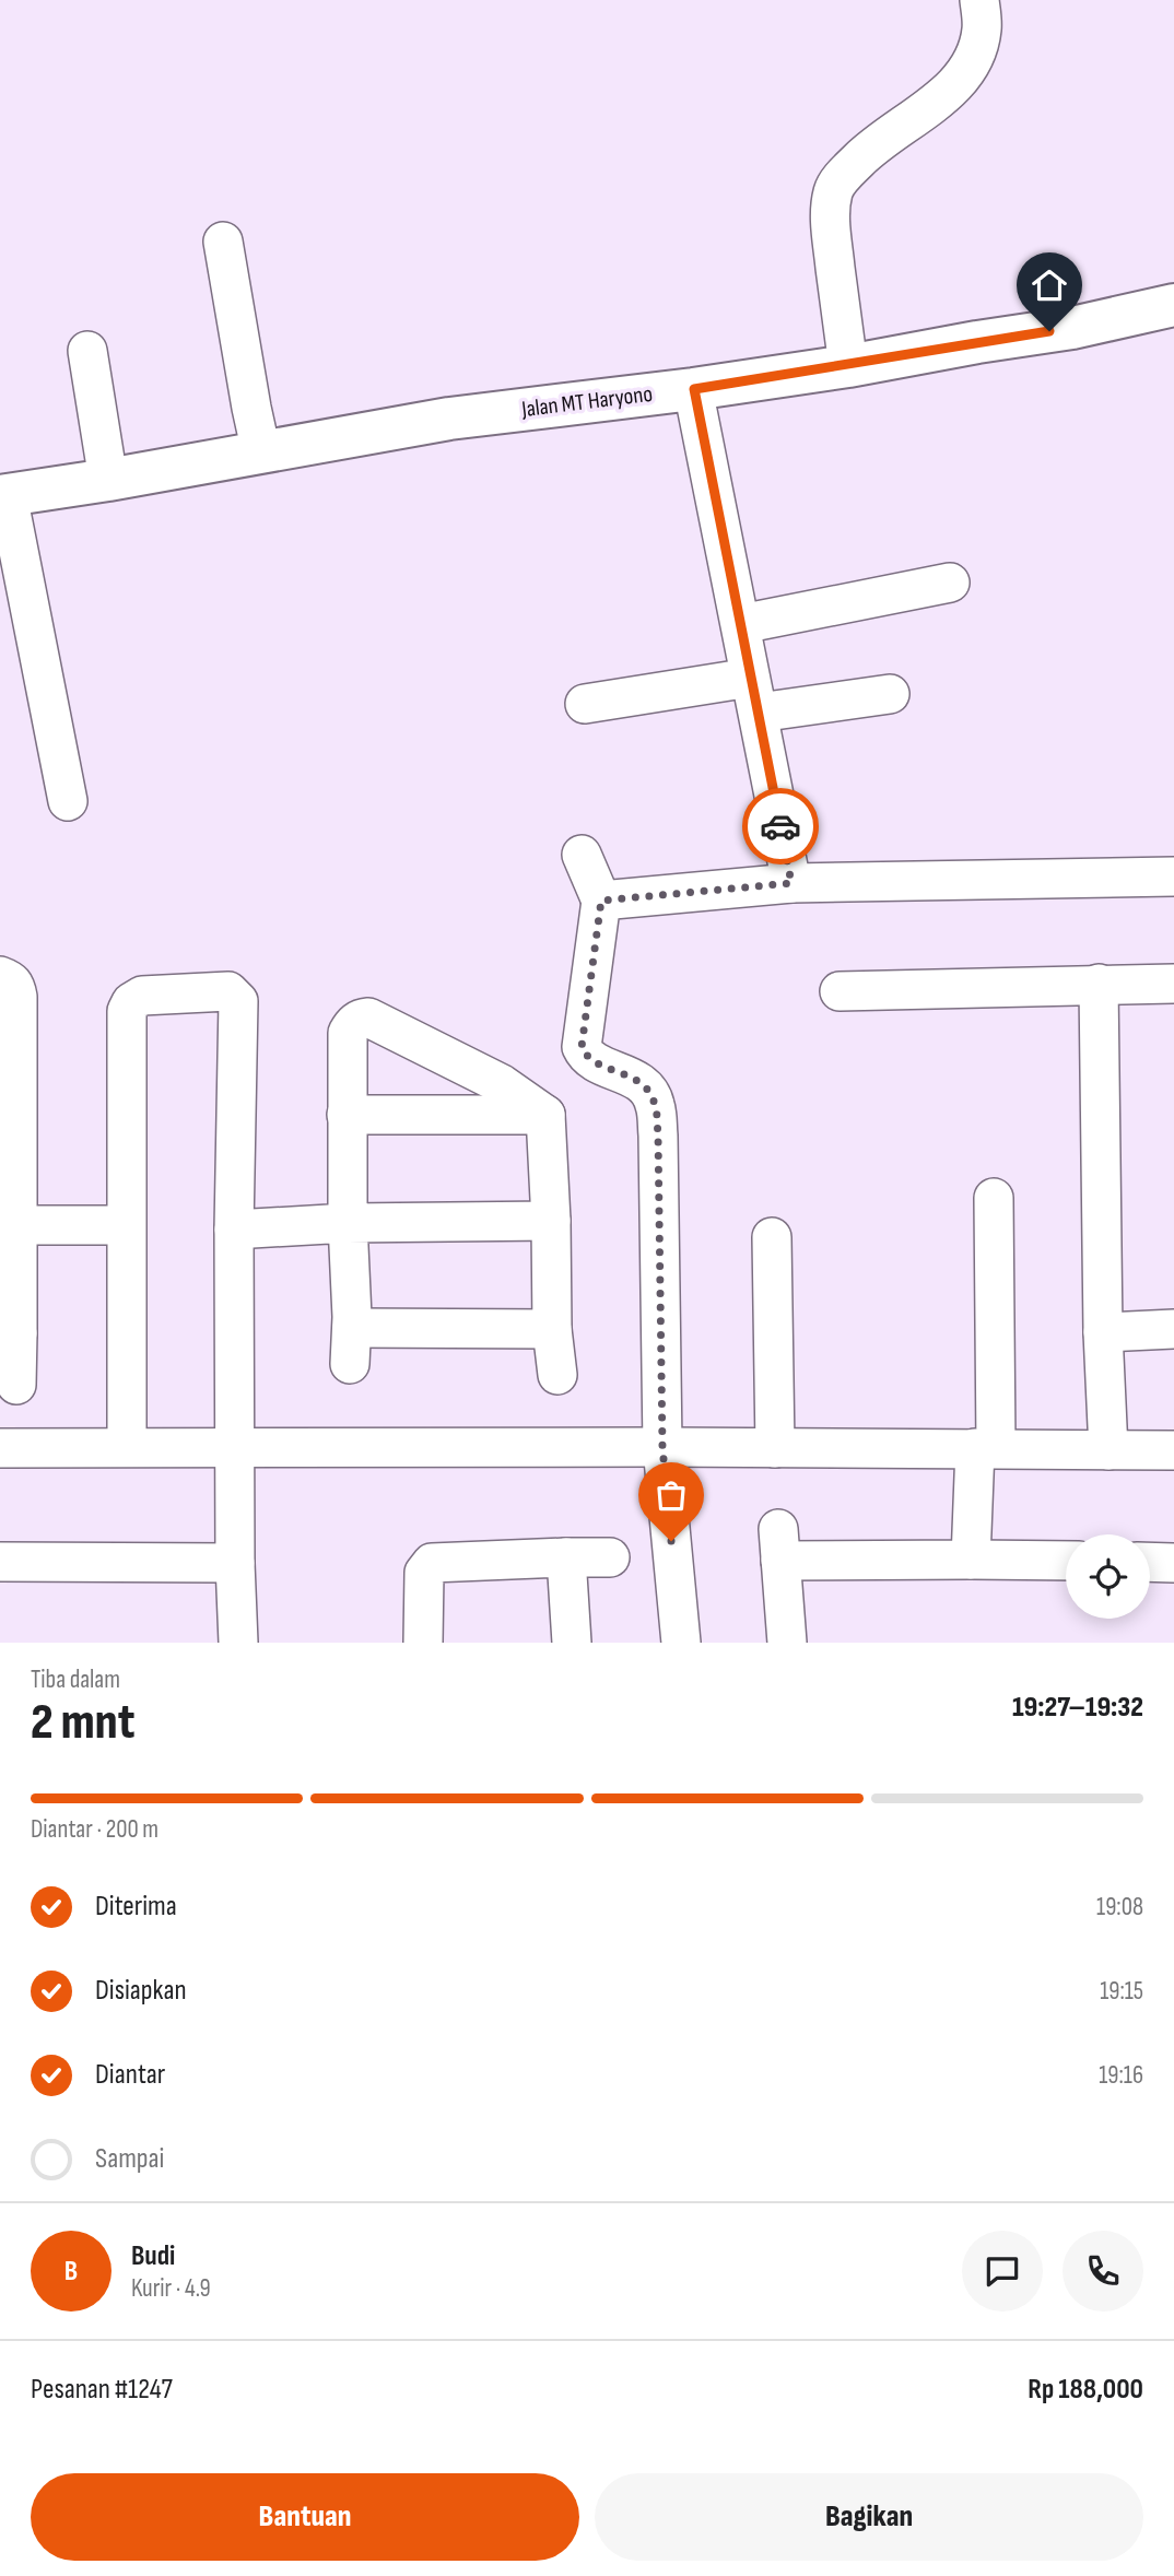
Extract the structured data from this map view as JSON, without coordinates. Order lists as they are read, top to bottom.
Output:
{
  "streets": {
    "main road": ["Jalan MT Haryono"]
  },
  "page": {
    "heading": ["2 mnt", "Tiba dalam", "19:27–19:32"],
    "panel": [
      "Budi",
      "Kurir · 4.9",
      "Pesanan #1247",
      "Rp 188,000"
    ],
    "bar": "Diantar · 200 m",
    "list": [
      ["Diterima", "19:08"],
      ["Disiapkan", "19:15"],
      ["Diantar", "19:16"],
      "Sampai"
    ],
    "round": "B",
    "buttons": ["Bantuan", "Bagikan"]
  }
}
